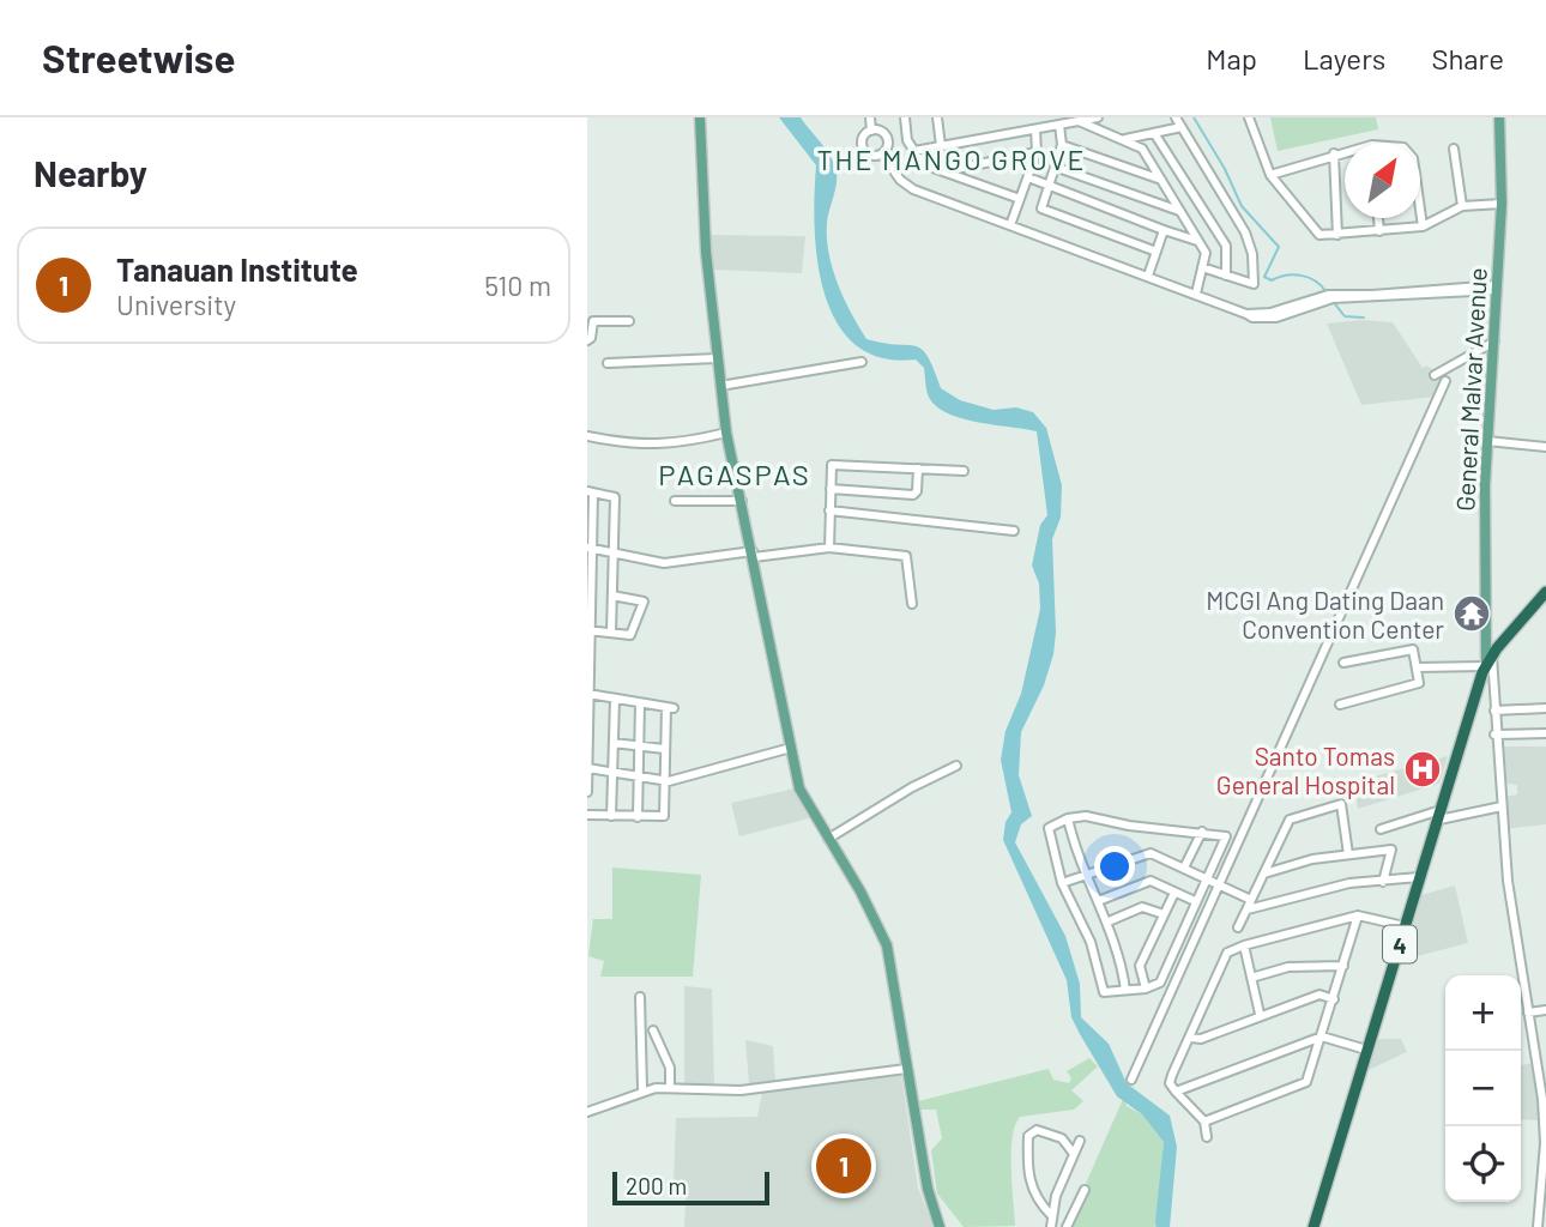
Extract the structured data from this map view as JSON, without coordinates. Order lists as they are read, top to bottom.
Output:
{
  "streets": {
    "highway": ["4"],
    "main road": ["General Malvar Avenue"]
  },
  "crossings": [
    ["General Malvar Avenue", "4"]
  ],
  "districts": ["THE MANGO GROVE", "PAGASPAS"],
  "places": {
    "temple": ["MCGI Ang Dating Daan Convention Center"],
    "hospital": ["Santo Tomas General Hospital"]
  },
  "scale_bar": "200 m",
  "north": "top right",
  "page": {
    "header": "Streetwise",
    "nav": ["Map", "Layers", "Share"],
    "heading": "Nearby",
    "list": [
      {
        "mark": "1",
        "name": "Tanauan Institute",
        "note": "University",
        "value": "510 m"
      }
    ],
    "map_buttons": ["+", "−"],
    "pins": "1",
    "scale": "200 m"
  }
}
